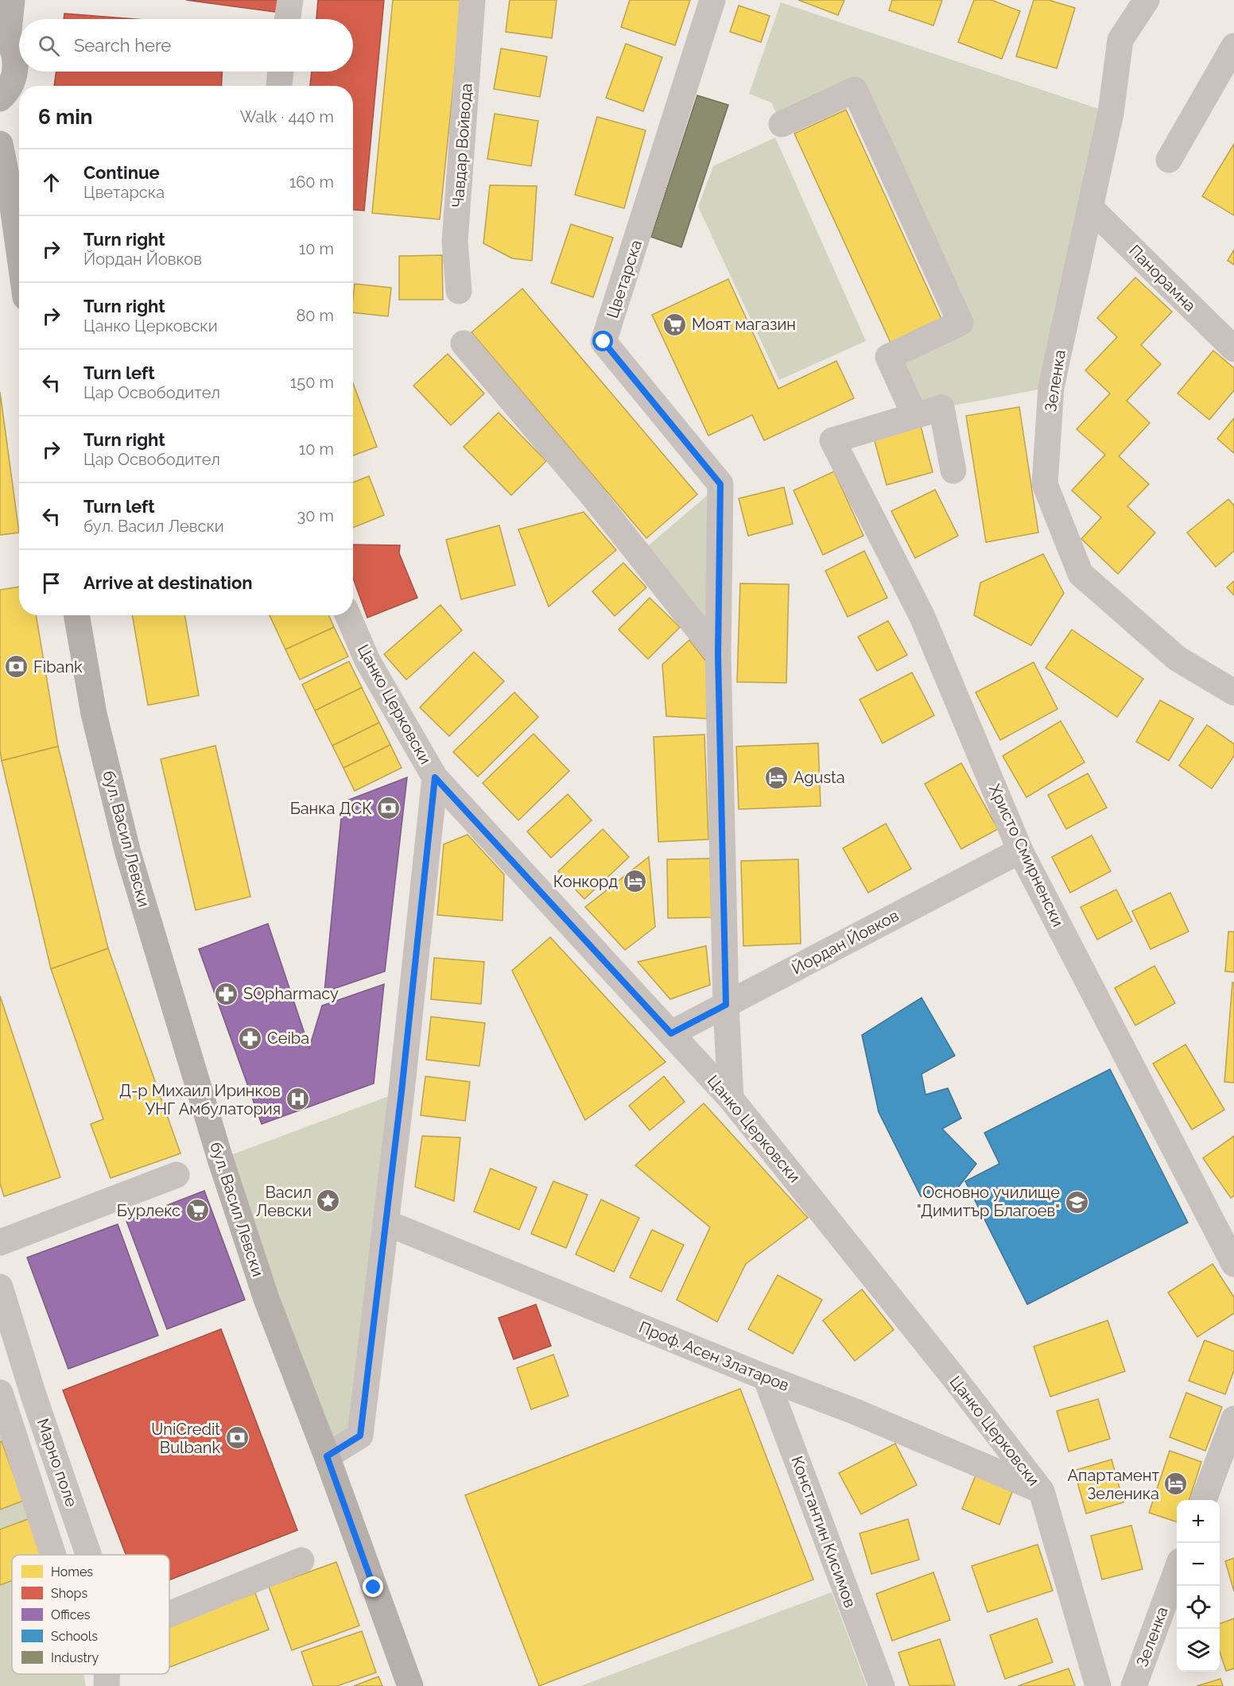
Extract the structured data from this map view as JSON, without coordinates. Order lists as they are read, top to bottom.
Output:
{
  "streets": {
    "main road": ["бул. Васил Левски"],
    "street": [
      "Чавдар Войвода",
      "Панорамна",
      "Цветарска",
      "Зеленка",
      "Цанко Церковски",
      "Христо Смирненски",
      "Йордан Йовков",
      "Проф. Асен Златаров",
      "Марно поле",
      "Константин Кисимов"
    ]
  },
  "crossings": [
    ["Панорамна", "Зеленка"],
    ["Цветарска", "Цанко Церковски"],
    ["Цветарска", "Йордан Йовков"],
    ["Цанко Церковски", "Йордан Йовков"],
    ["Цанко Церковски", "Проф. Асен Златаров"],
    ["Христо Смирненски", "Йордан Йовков"],
    ["Проф. Асен Златаров", "Константин Кисимов"]
  ],
  "places": {
    "supermarket": ["Моят магазин", "Бурлекс"],
    "bank": ["Fibank", "Банка ДСК", "UniCredit Bulbank"],
    "hotel": ["Agusta", "Конкорд", "Апартамент Зеленика"],
    "pharmacy": ["SOpharmacy", "Ceiba"],
    "hospital": ["Д-р Михаил Иринков УНГ Амбулатория"],
    "place": ["Васил Левски"],
    "school or university": ["Основно училище \"Димитър Благоев\""]
  },
  "legend": [
    "Homes",
    "Shops",
    "Offices",
    "Schools",
    "Industry"
  ],
  "page": {
    "search": "Search here",
    "heading": ["6 min", "Walk · 440 m"],
    "list": [
      ["Continue", "Цветарска", "160 m"],
      ["Turn right", "Йордан Йовков", "10 m"],
      ["Turn right", "Цанко Церковски", "80 m"],
      ["Turn left", "Цар Освободител", "150 m"],
      ["Turn right", "Цар Освободител", "10 m"],
      ["Turn left", "бул. Васил Левски", "30 m"],
      "Arrive at destination"
    ],
    "map_buttons": ["+", "−"]
  }
}
